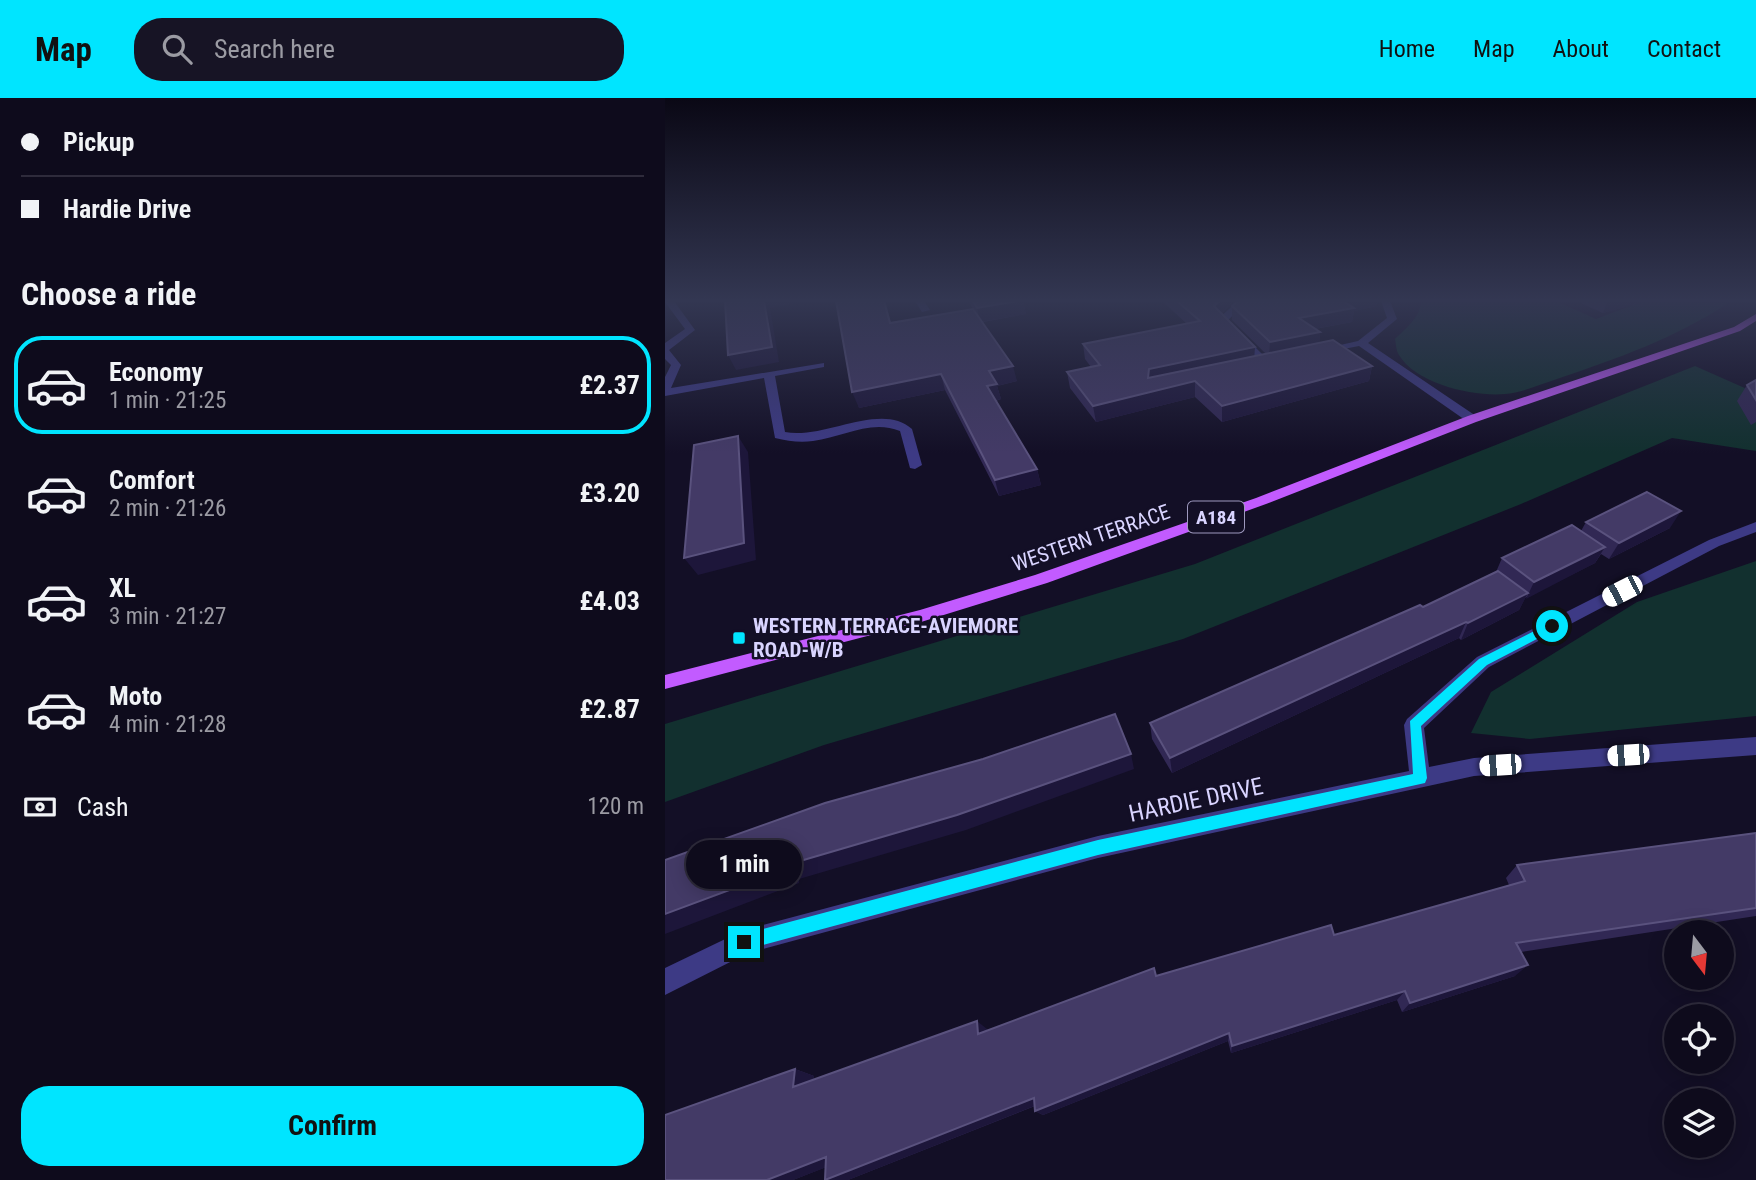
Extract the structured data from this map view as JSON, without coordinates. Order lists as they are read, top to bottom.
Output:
{
  "streets": {
    "main road": ["A184", "WESTERN TERRACE"],
    "street": ["HARDIE DRIVE"]
  },
  "places": {
    "transit": ["WESTERN TERRACE-AVIEMORE ROAD-W/B"]
  },
  "north": "bottom",
  "page": {
    "header": "Map",
    "search": "Search here",
    "nav": [
      "Home",
      "Map",
      "About",
      "Contact"
    ],
    "banner": ["Pickup", "Hardie Drive"],
    "heading": "Choose a ride",
    "list": [
      {
        "name": "Economy",
        "note": "1 min · 21:25",
        "value": "£2.37"
      },
      {
        "name": "Comfort",
        "note": "2 min · 21:26",
        "value": "£3.20"
      },
      {
        "name": "XL",
        "note": "3 min · 21:27",
        "value": "£4.03"
      },
      {
        "name": "Moto",
        "note": "4 min · 21:28",
        "value": "£2.87"
      }
    ],
    "pay": ["Cash", "120 m"],
    "bubble": "1 min",
    "buttons": "Confirm"
  }
}
